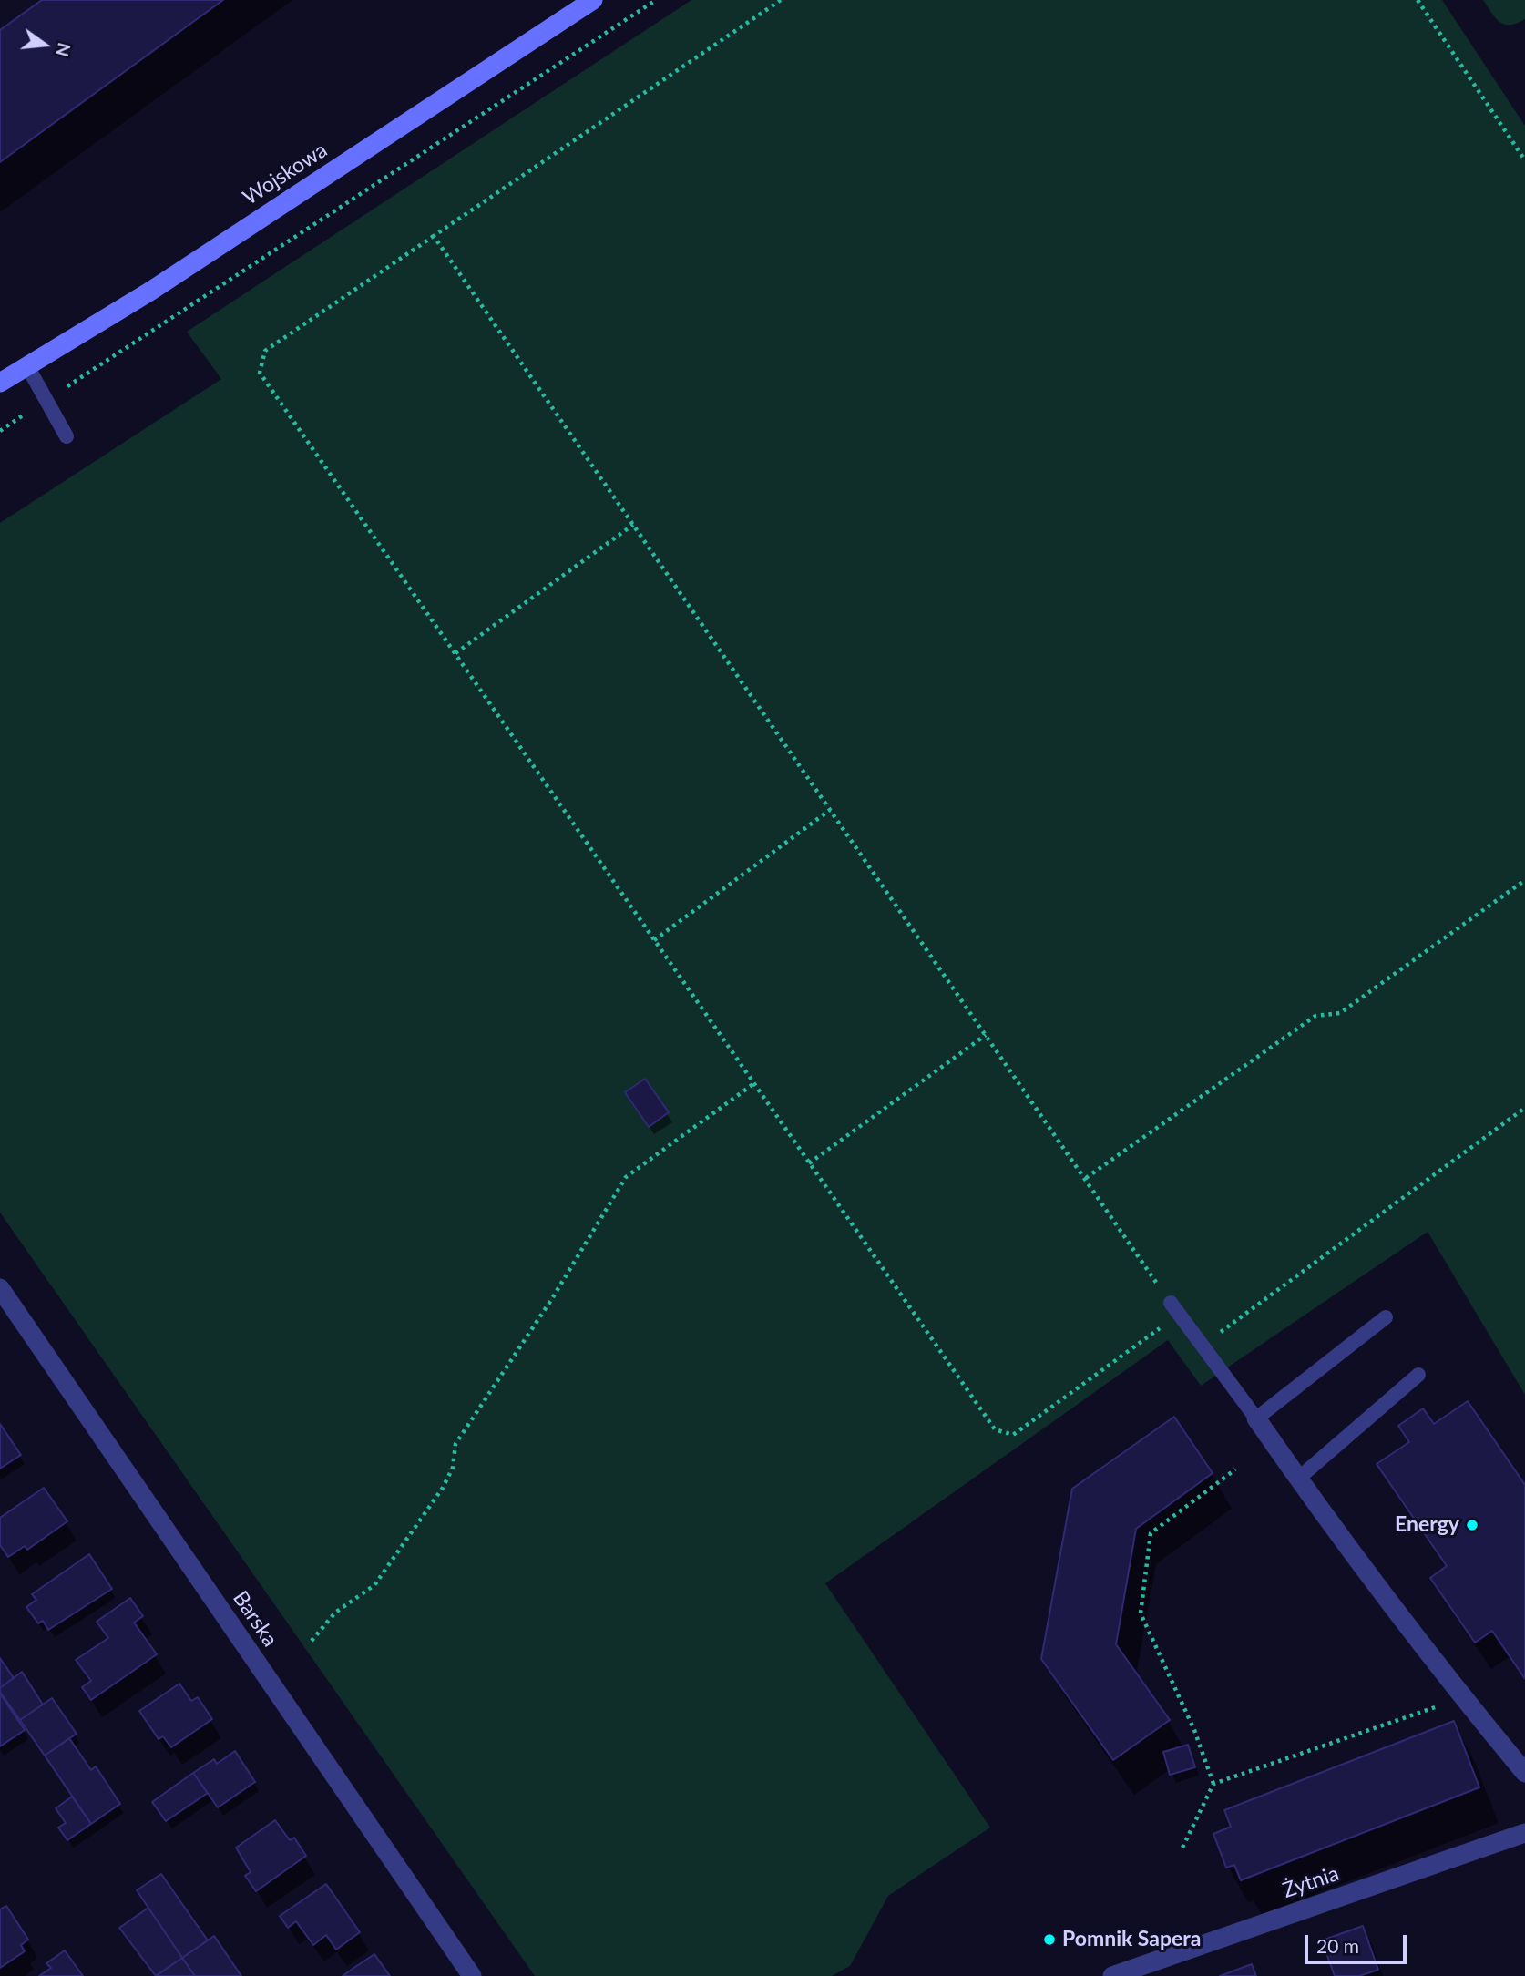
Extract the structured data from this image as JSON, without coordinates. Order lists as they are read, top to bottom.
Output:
{
  "streets": {
    "street": ["Wojskowa", "Barska", "Żytnia"]
  },
  "places": ["Energy", "Pomnik Sapera"],
  "scale_bar": "20 m",
  "north": "right"
}
